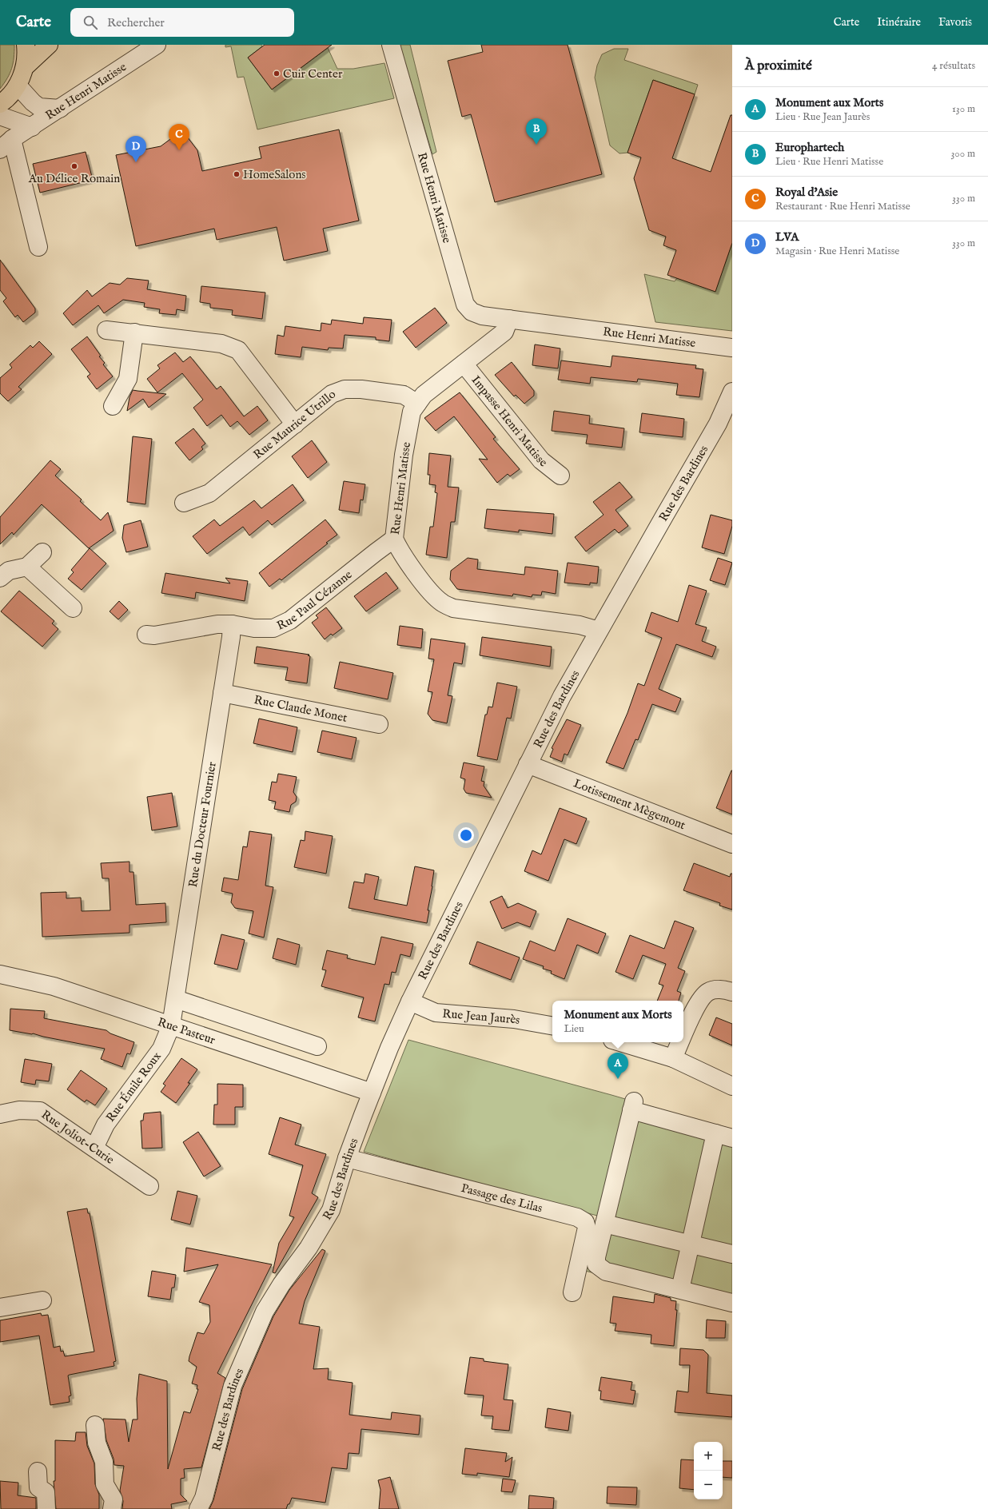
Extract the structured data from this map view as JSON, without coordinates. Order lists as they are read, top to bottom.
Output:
{
  "streets": {
    "street": [
      "Rue Henri Matisse",
      "Impasse Henri Matisse",
      "Rue Maurice Utrillo",
      "Rue des Bardines",
      "Rue Paul Cézanne",
      "Rue Claude Monet",
      "Lotissement Mègemont",
      "Rue du Docteur Fournier",
      "Rue Jean Jaurès",
      "Rue Pasteur",
      "Rue Émile Roux",
      "Rue Joliot-Curie",
      "Passage des Lilas"
    ]
  },
  "crossings": [
    ["Rue Henri Matisse", "Impasse Henri Matisse"],
    ["Rue Henri Matisse", "Rue Maurice Utrillo"],
    ["Rue Henri Matisse", "Rue des Bardines"],
    ["Rue Henri Matisse", "Rue Paul Cézanne"],
    ["Rue des Bardines", "Lotissement Mègemont"],
    ["Rue des Bardines", "Rue Jean Jaurès"],
    ["Rue des Bardines", "Rue Pasteur"],
    ["Rue des Bardines", "Passage des Lilas"],
    ["Rue Paul Cézanne", "Rue du Docteur Fournier"],
    ["Rue Claude Monet", "Rue du Docteur Fournier"],
    ["Rue du Docteur Fournier", "Rue Pasteur"],
    ["Rue du Docteur Fournier", "Rue Émile Roux"],
    ["Rue Pasteur", "Rue Émile Roux"],
    ["Rue Émile Roux", "Rue Joliot-Curie"]
  ],
  "places": ["Cuir Center", "Au Délice Romain", "HomeSalons"],
  "page": {
    "header": "Carte",
    "search": "Rechercher",
    "nav": ["Carte", "Itinéraire", "Favoris"],
    "heading": ["À proximité", "4 résultats"],
    "list": [
      {
        "mark": "A",
        "name": "Monument aux Morts",
        "note": "Lieu · Rue Jean Jaurès",
        "value": "130 m"
      },
      {
        "mark": "B",
        "name": "Europhartech",
        "note": "Lieu · Rue Henri Matisse",
        "value": "300 m"
      },
      {
        "mark": "C",
        "name": "Royal d'Asie",
        "note": "Restaurant · Rue Henri Matisse",
        "value": "330 m"
      },
      {
        "mark": "D",
        "name": "LVA",
        "note": "Magasin · Rue Henri Matisse",
        "value": "330 m"
      }
    ],
    "pins": [
      "B",
      "C",
      "D",
      "A"
    ],
    "popup": ["Monument aux Morts", "Lieu"],
    "map_buttons": ["+", "−"]
  }
}
